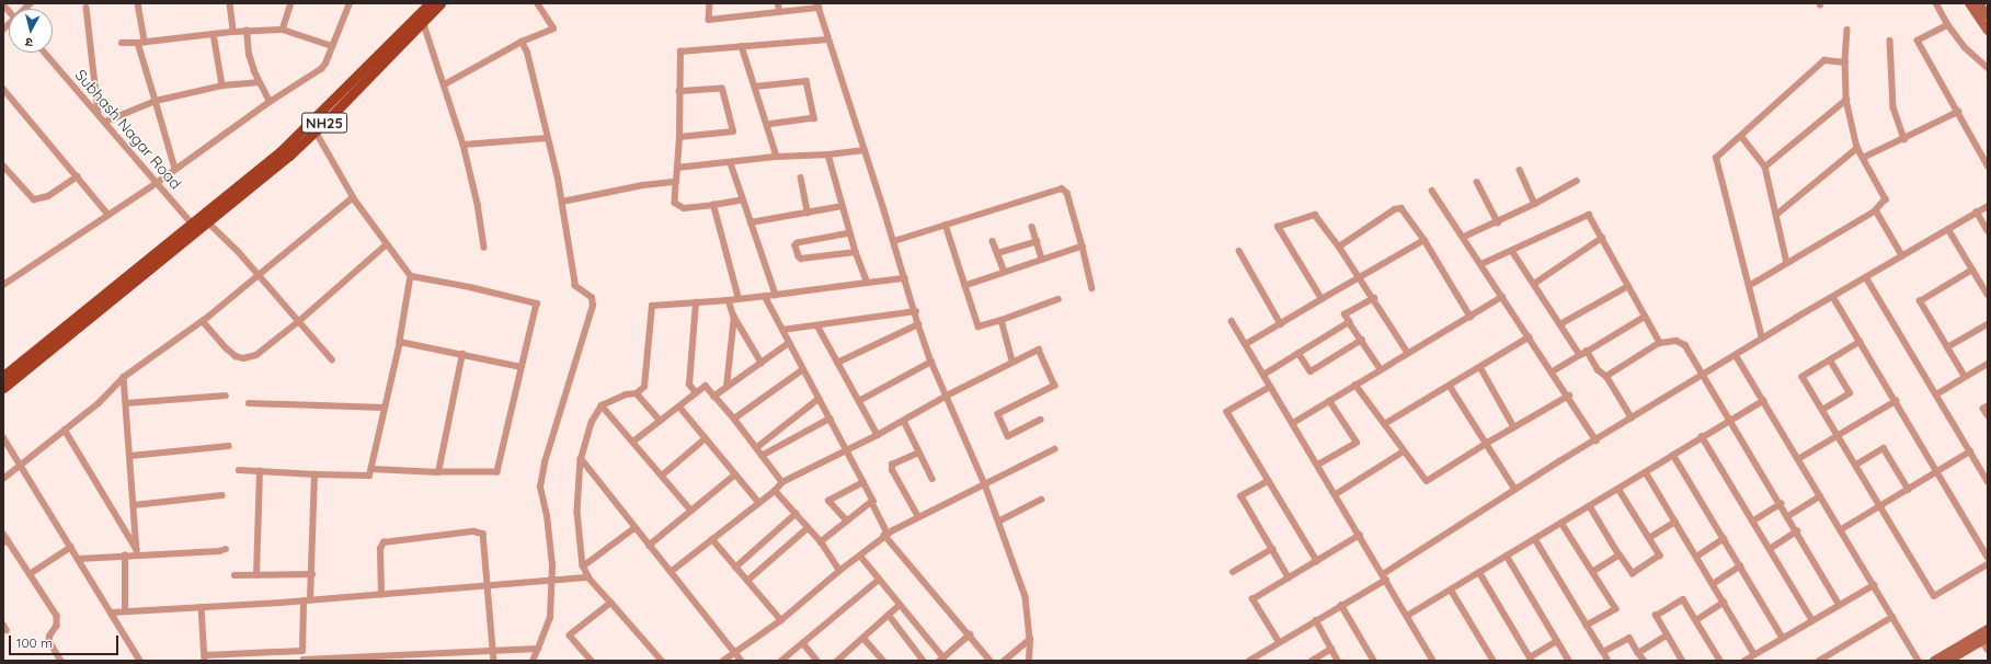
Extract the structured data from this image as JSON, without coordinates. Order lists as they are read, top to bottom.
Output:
{
  "streets": {
    "main road": ["NH25"],
    "street": ["Subhash Nagar Road"]
  },
  "crossings": [
    ["NH25", "Subhash Nagar Road"]
  ],
  "scale_bar": "100 m",
  "north": "bottom"
}
